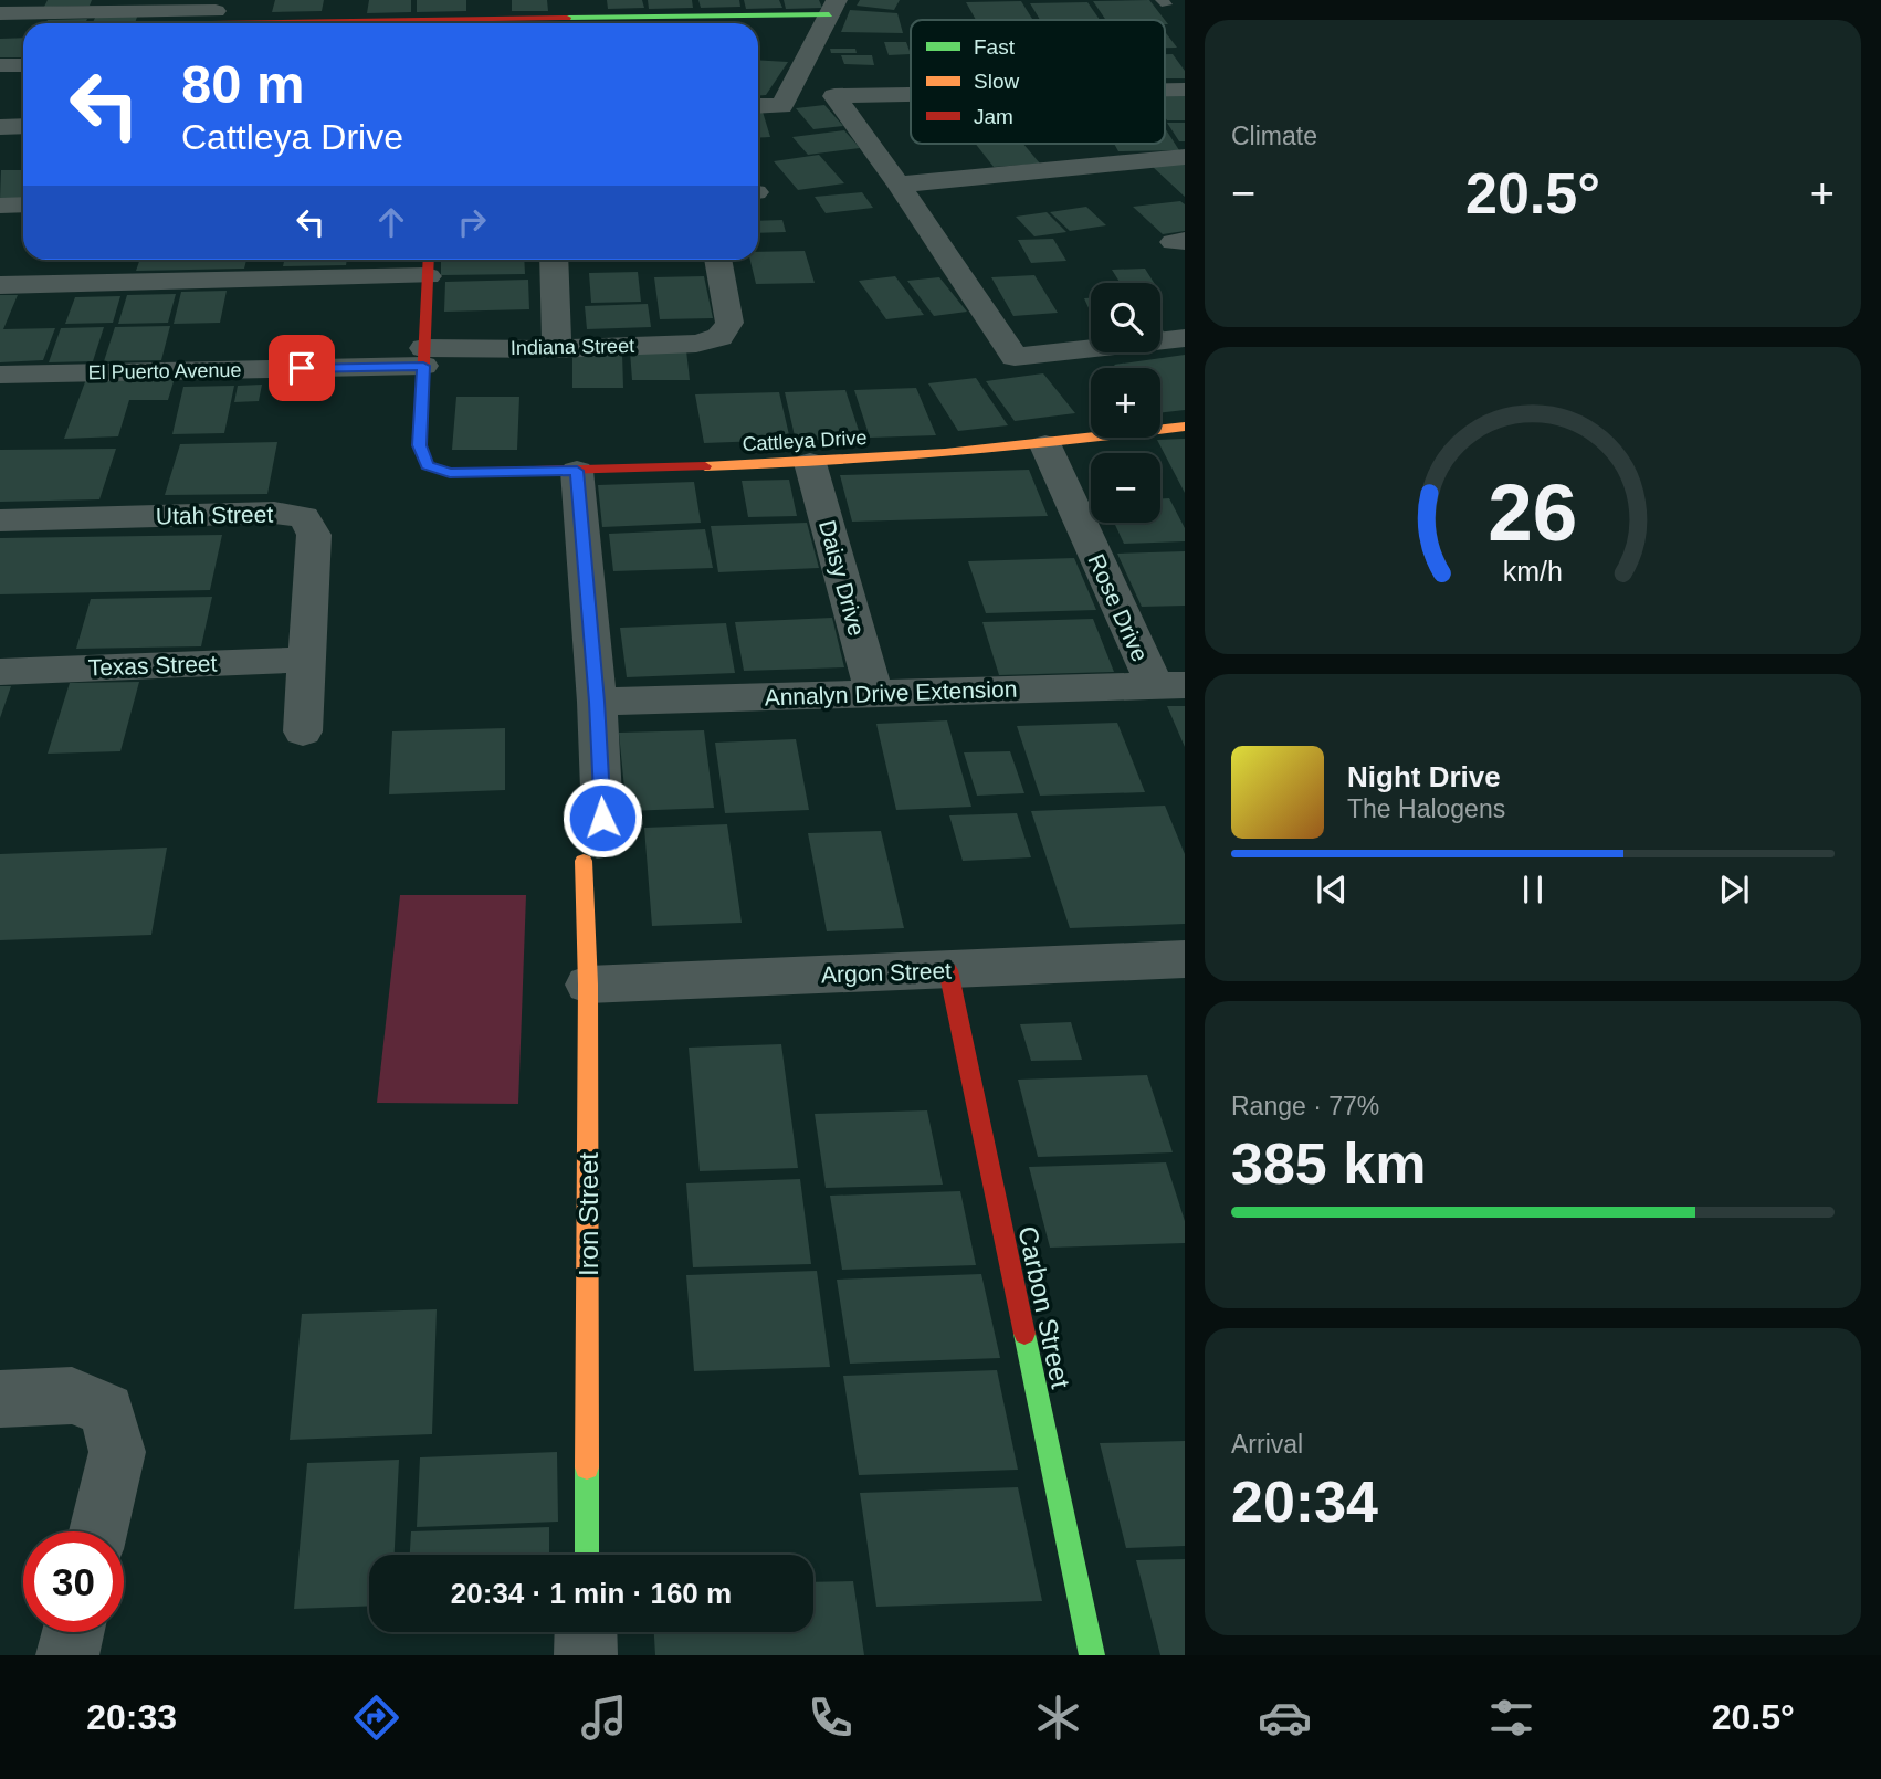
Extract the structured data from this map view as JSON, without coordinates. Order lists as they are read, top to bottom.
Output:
{
  "streets": {
    "street": [
      "Indiana Street",
      "El Puerto Avenue",
      "Cattleya Drive",
      "Utah Street",
      "Daisy Drive",
      "Rose Drive",
      "Texas Street",
      "Annalyn Drive Extension",
      "Argon Street",
      "Iron Street",
      "Carbon Street"
    ]
  },
  "crossings": [
    ["Indiana Street", "El Puerto Avenue"],
    ["Indiana Street", "Cattleya Drive"],
    ["El Puerto Avenue", "Cattleya Drive"],
    ["Cattleya Drive", "Daisy Drive"],
    ["Cattleya Drive", "Rose Drive"],
    ["Utah Street", "Texas Street"],
    ["Daisy Drive", "Annalyn Drive Extension"],
    ["Rose Drive", "Annalyn Drive Extension"],
    ["Argon Street", "Iron Street"],
    ["Argon Street", "Carbon Street"]
  ],
  "legend": ["Fast", "Slow", "Jam"],
  "page": {
    "tile": [
      "Climate",
      ["Range · 77%", "385 km"],
      ["Arrival", "20:34"]
    ],
    "turn": ["80 m", "Cattleya Drive"],
    "heat": ["−", "20.5°", "+"],
    "map_buttons": ["+", "−"],
    "song": ["Night Drive", "The Halogens"],
    "limit": "30",
    "trip": "20:34 · 1 min · 160 m",
    "tabs": ["20:33", "20.5°"],
    "gauge": ["26", "km/h"]
  }
}
